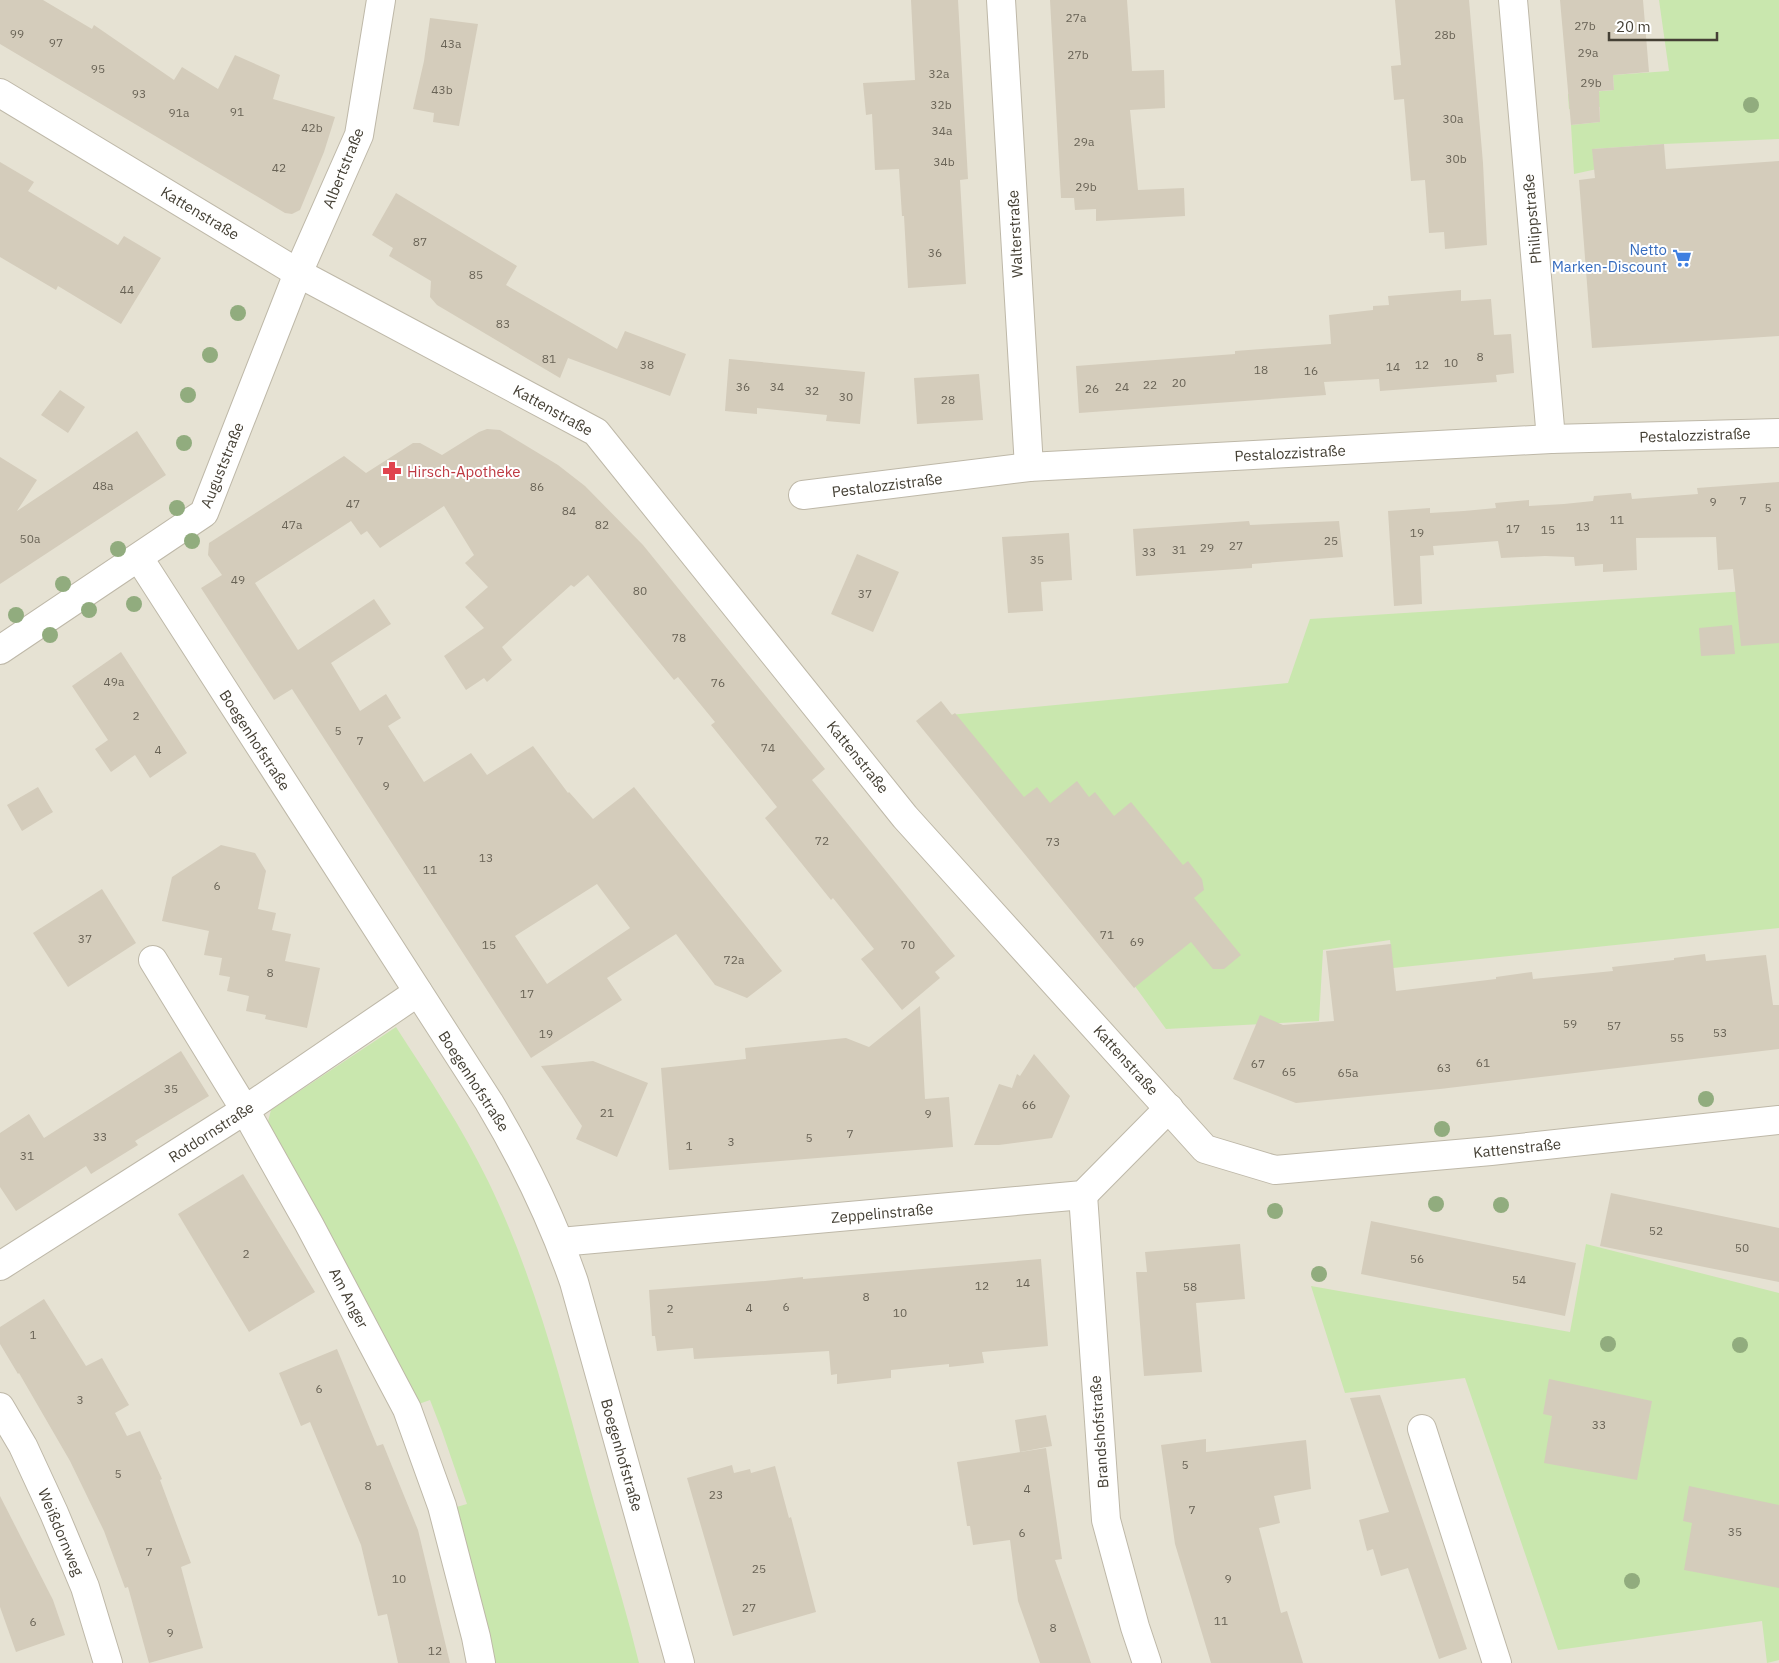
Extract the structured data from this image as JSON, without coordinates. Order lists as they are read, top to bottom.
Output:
{
  "streets": {
    "street": [
      "Albertstraße",
      "Kattenstraße",
      "Philippstraße",
      "Walterstraße",
      "Pestalozzistraße",
      "Auguststraße",
      "Boegenhofstraße",
      "Rotdornstraße",
      "Zeppelinstraße",
      "Am Anger",
      "Brandshofstraße",
      "Weißdornweg"
    ]
  },
  "crossings": [
    ["Albertstraße", "Kattenstraße"],
    ["Albertstraße", "Auguststraße"],
    ["Kattenstraße", "Auguststraße"],
    ["Philippstraße", "Pestalozzistraße"],
    ["Walterstraße", "Pestalozzistraße"],
    ["Auguststraße", "Boegenhofstraße"],
    ["Boegenhofstraße", "Rotdornstraße"],
    ["Boegenhofstraße", "Zeppelinstraße"],
    ["Rotdornstraße", "Am Anger"],
    ["Zeppelinstraße", "Brandshofstraße"]
  ],
  "places": {
    "supermarket": ["Netto Marken-Discount"],
    "pharmacy": ["Hirsch-Apotheke"]
  },
  "house_numbers": [
    "27a",
    "27b",
    "99",
    "28b",
    "97",
    "43a",
    "29a",
    "27b",
    "95",
    "32a",
    "29b",
    "43b",
    "93",
    "32b",
    "91",
    "91a",
    "30a",
    "42b",
    "34a",
    "29a",
    "30b",
    "34b",
    "42",
    "29b",
    "87",
    "36",
    "85",
    "44",
    "83",
    "8",
    "81",
    "10",
    "38",
    "12",
    "14",
    "18",
    "16",
    "20",
    "22",
    "36",
    "34",
    "24",
    "26",
    "32",
    "30",
    "28",
    "48a",
    "86",
    "7",
    "9",
    "47",
    "5",
    "84",
    "11",
    "47a",
    "82",
    "13",
    "17",
    "15",
    "19",
    "50a",
    "25",
    "27",
    "29",
    "31",
    "33",
    "35",
    "49",
    "80",
    "37",
    "78",
    "49a",
    "76",
    "2",
    "5",
    "7",
    "74",
    "4",
    "9",
    "72",
    "73",
    "13",
    "11",
    "6",
    "71",
    "37",
    "69",
    "15",
    "70",
    "72a",
    "8",
    "17",
    "59",
    "57",
    "53",
    "19",
    "55",
    "61",
    "67",
    "63",
    "65",
    "65a",
    "35",
    "66",
    "21",
    "9",
    "7",
    "33",
    "5",
    "3",
    "1",
    "31",
    "52",
    "50",
    "2",
    "56",
    "54",
    "14",
    "12",
    "58",
    "8",
    "6",
    "4",
    "2",
    "10",
    "1",
    "6",
    "3",
    "33",
    "5",
    "5",
    "8",
    "4",
    "23",
    "7",
    "35",
    "6",
    "7",
    "25",
    "10",
    "9",
    "27",
    "11",
    "6",
    "8",
    "9",
    "12"
  ],
  "scale_bar": "20 m"
}
